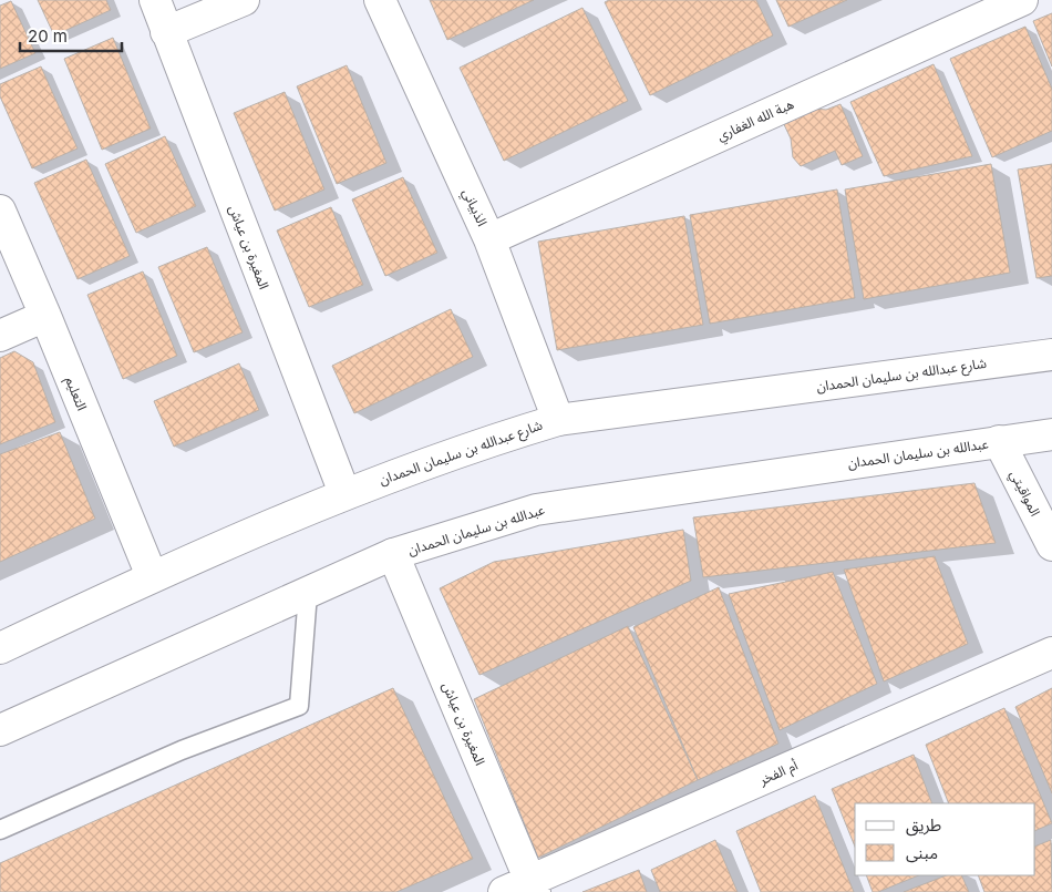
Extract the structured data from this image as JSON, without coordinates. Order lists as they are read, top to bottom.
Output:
{
  "streets": {
    "street": [
      "هبة الله الغفاري",
      "الذبياني",
      "المغيرة بن عياش",
      "شارع عبدالله بن سليمان الحمدان",
      "التعليم",
      "عبدالله بن سليمان الحمدان",
      "المواقيتي",
      "أم الفخر"
    ]
  },
  "crossings": [
    ["هبة الله الغفاري", "الذبياني"],
    ["الذبياني", "شارع عبدالله بن سليمان الحمدان"],
    ["المغيرة بن عياش", "شارع عبدالله بن سليمان الحمدان"],
    ["المغيرة بن عياش", "عبدالله بن سليمان الحمدان"],
    ["المغيرة بن عياش", "أم الفخر"],
    ["شارع عبدالله بن سليمان الحمدان", "التعليم"],
    ["عبدالله بن سليمان الحمدان", "المواقيتي"]
  ],
  "legend": ["طريق", "مبنى"],
  "scale_bar": "20 m"
}
